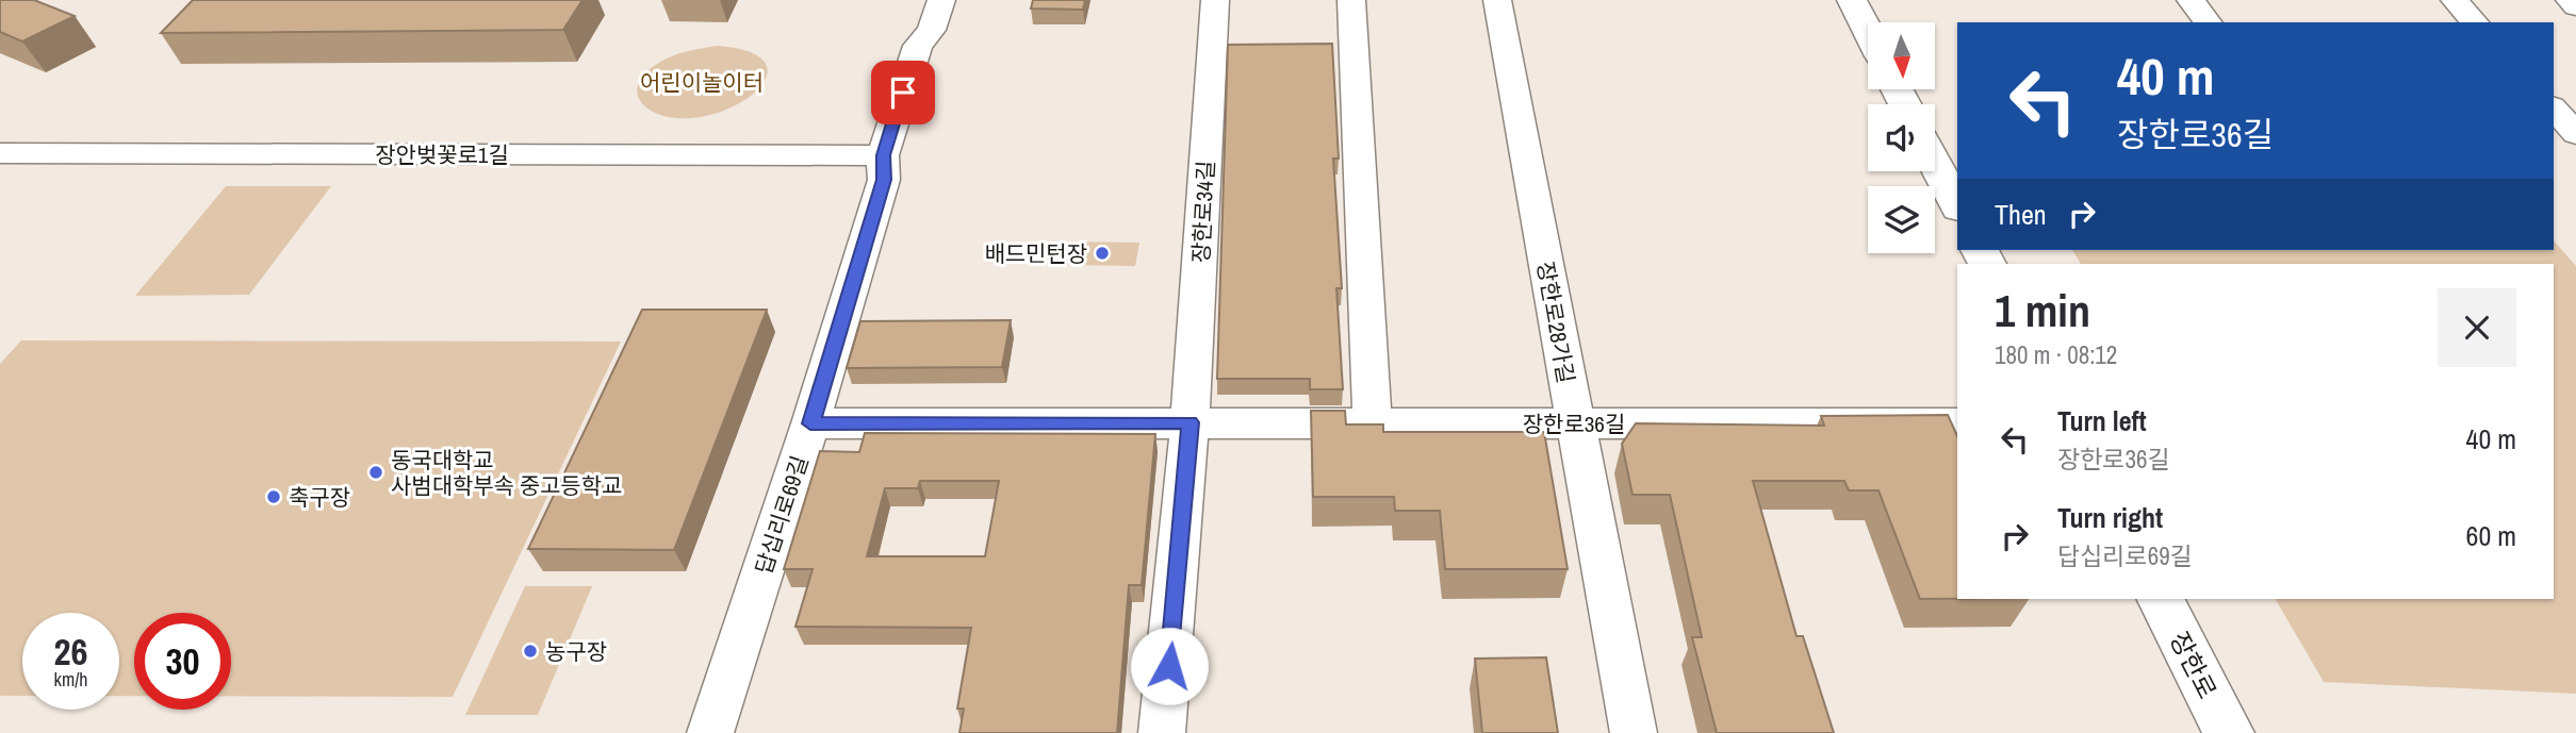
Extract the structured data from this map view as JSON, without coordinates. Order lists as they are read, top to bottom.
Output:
{
  "streets": {
    "street": [
      "장안벚꽃로1길",
      "장한로34길",
      "장한로28가길",
      "장한로36길",
      "답십리로69길",
      "장한로"
    ]
  },
  "crossings": [
    ["장안벚꽃로1길", "답십리로69길"],
    ["장한로34길", "장한로36길"],
    ["장한로28가길", "장한로36길"],
    ["장한로36길", "답십리로69길"]
  ],
  "parks": ["어린이놀이터"],
  "places": [
    "배드민턴장",
    "동국대학교 사범대학부속 중고등학교",
    "축구장",
    "농구장"
  ],
  "north": "bottom",
  "page": {
    "turn": ["40 m", "장한로36길"],
    "then": "Then",
    "heading": ["1 min", "180 m · 08:12"],
    "list": [
      {
        "name": "Turn left",
        "note": "장한로36길",
        "value": "40 m"
      },
      {
        "name": "Turn right",
        "note": "답십리로69길",
        "value": "60 m"
      }
    ],
    "speed": "26 km/h",
    "limit": "30"
  }
}
